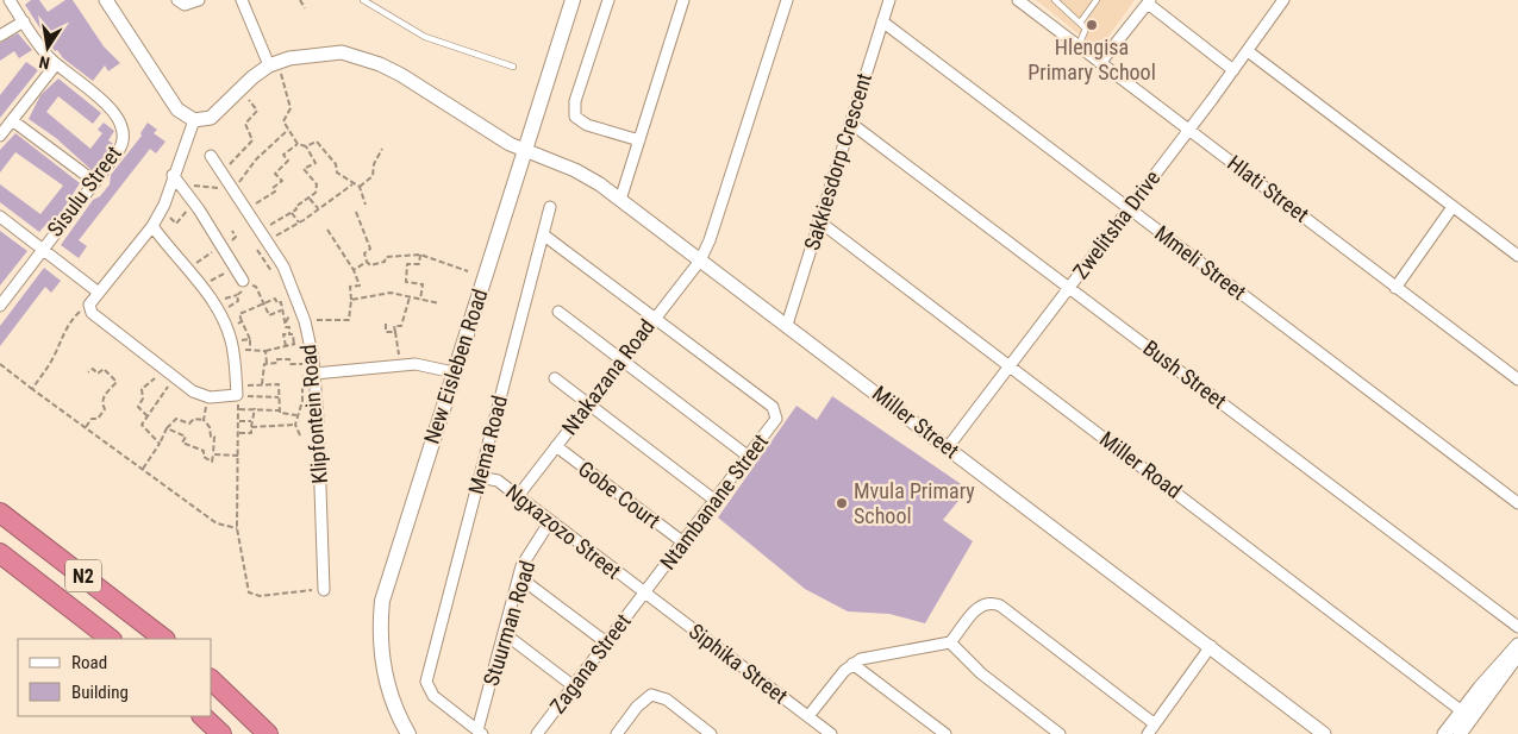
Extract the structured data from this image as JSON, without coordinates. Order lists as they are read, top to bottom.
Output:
{
  "streets": {
    "highway": ["N2"],
    "main road": ["New Eisleben Road"],
    "street": [
      "Sakkiesdorp Crescent",
      "Hlati Street",
      "Sisulu Street",
      "Zwelitsha Drive",
      "Mmeli Street",
      "Bush Street",
      "Ntakazana Road",
      "Klipfontein Road",
      "Miller Street",
      "Mema Road",
      "Miller Road",
      "Gobe Court",
      "Ntambanane Street",
      "Ngxazozo Street",
      "Stuurman Road",
      "Zagana Street",
      "Siphika Street"
    ]
  },
  "crossings": [
    ["Sakkiesdorp Crescent", "Mmeli Street"],
    ["Sakkiesdorp Crescent", "Bush Street"],
    ["Sakkiesdorp Crescent", "Miller Street"],
    ["Sakkiesdorp Crescent", "Miller Road"],
    ["Hlati Street", "Zwelitsha Drive"],
    ["Zwelitsha Drive", "Mmeli Street"],
    ["Zwelitsha Drive", "Bush Street"],
    ["Zwelitsha Drive", "Miller Street"],
    ["Zwelitsha Drive", "Miller Road"],
    ["New Eisleben Road", "Miller Street"],
    ["Ntakazana Road", "Miller Street"],
    ["Ntakazana Road", "Gobe Court"],
    ["Ntakazana Road", "Ntambanane Street"],
    ["Ntakazana Road", "Ngxazozo Street"],
    ["Mema Road", "Ngxazozo Street"],
    ["Mema Road", "Stuurman Road"],
    ["Gobe Court", "Ntambanane Street"],
    ["Ntambanane Street", "Ngxazozo Street"],
    ["Ntambanane Street", "Zagana Street"],
    ["Ntambanane Street", "Siphika Street"],
    ["Ngxazozo Street", "Stuurman Road"],
    ["Ngxazozo Street", "Zagana Street"],
    ["Ngxazozo Street", "Siphika Street"],
    ["Zagana Street", "Siphika Street"]
  ],
  "places": ["Hlengisa Primary School", "Mvula Primary School"],
  "legend": ["Road", "Building"],
  "north": "bottom"
}
